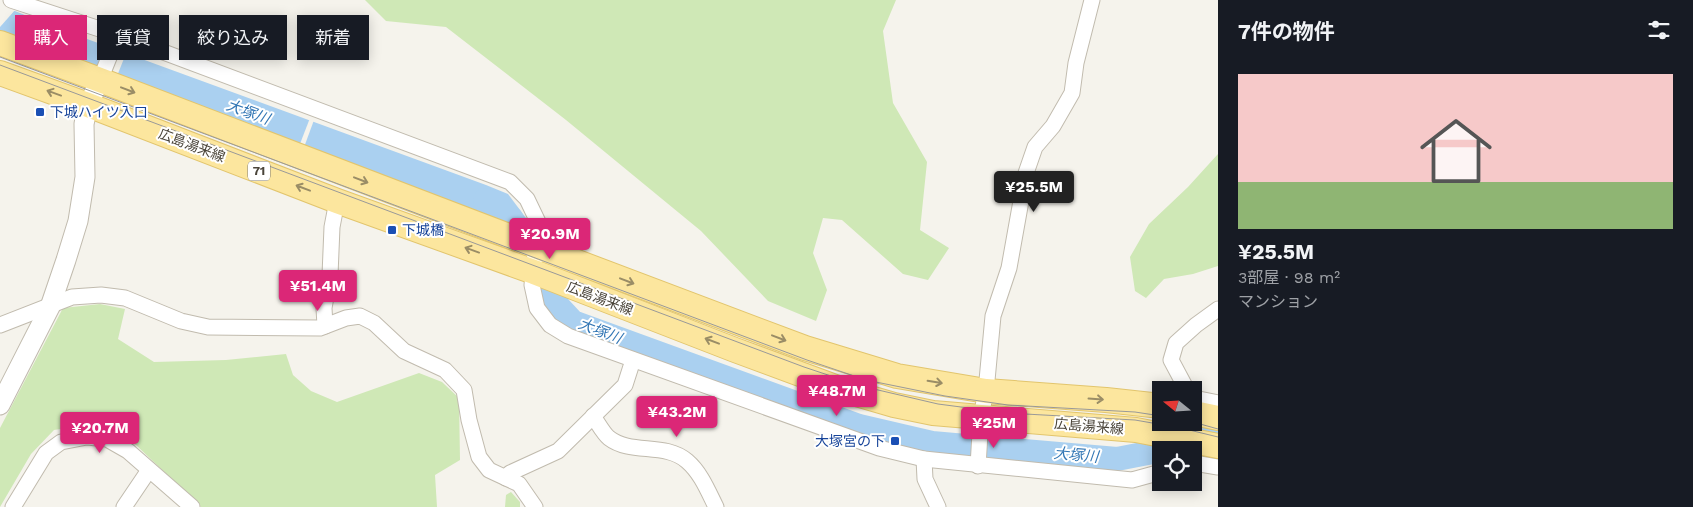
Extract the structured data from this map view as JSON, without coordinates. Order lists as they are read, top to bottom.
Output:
{
  "streets": {
    "main road": ["広島湯来線", "71"]
  },
  "water": ["大塚川"],
  "places": {
    "transit": ["下城ハイツ入口", "下城橋", "大塚宮の下"]
  },
  "north": "left",
  "page": {
    "heading": "7件の物件",
    "chip": [
      "購入",
      "賃貸",
      "絞り込み",
      "新着"
    ],
    "list": [
      {
        "name": "¥25.5M",
        "note": "3部屋 · 98 m² · マンション"
      }
    ],
    "price": [
      "¥25.5M",
      "¥20.9M",
      "¥51.4M",
      "¥48.7M",
      "¥43.2M",
      "¥25M",
      "¥20.7M"
    ]
  }
}
